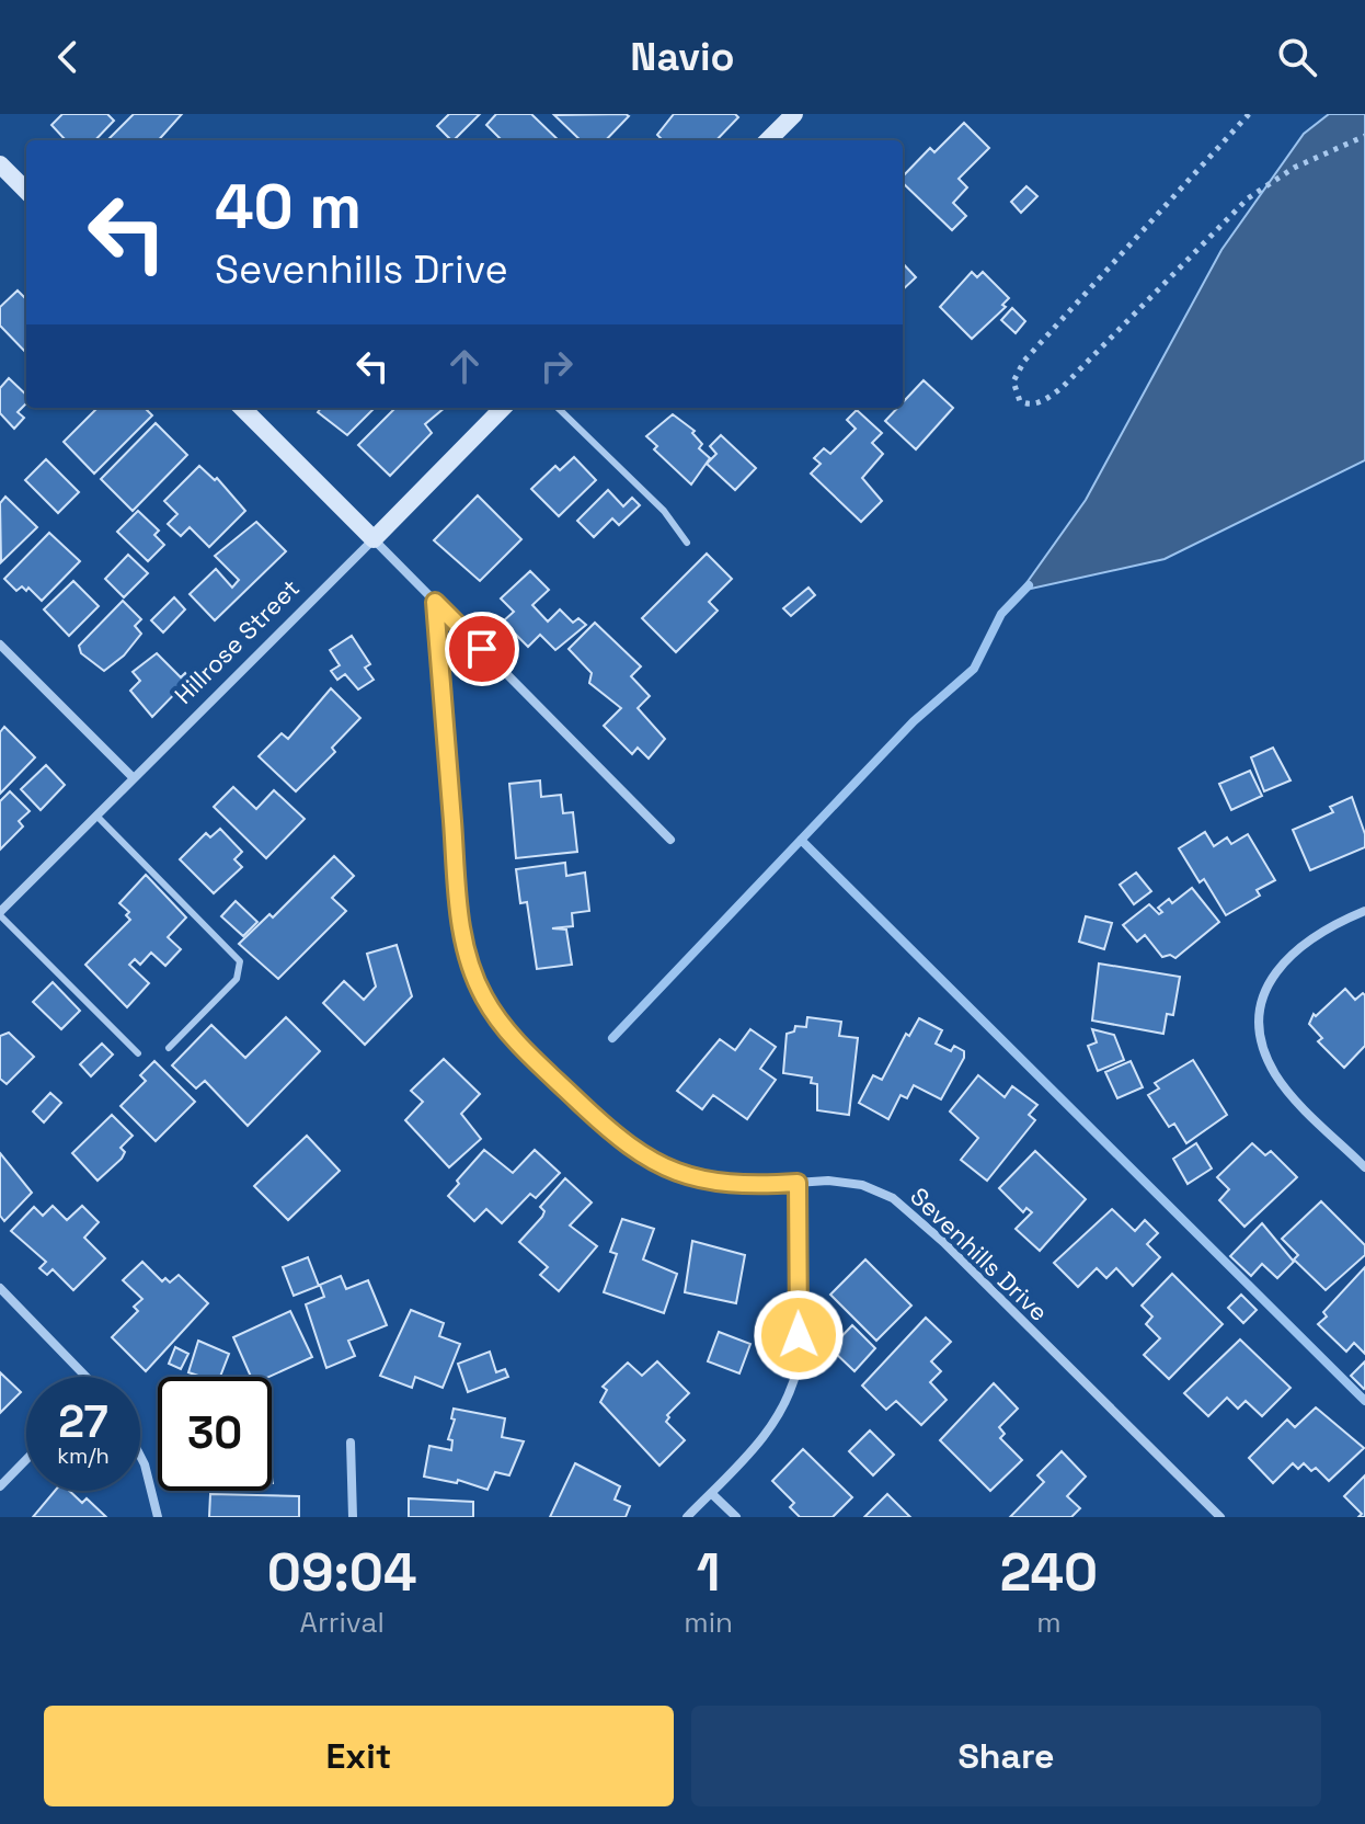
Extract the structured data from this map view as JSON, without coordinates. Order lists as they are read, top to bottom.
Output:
{
  "streets": {
    "street": ["Hillrose Street", "Sevenhills Drive"]
  },
  "page": {
    "header": "Navio",
    "turn": ["40 m", "Sevenhills Drive"],
    "speed": "27 km/h",
    "limit": "30",
    "eta": [
      "09:04",
      "Arrival",
      "1",
      "min",
      "240",
      "m"
    ],
    "buttons": ["Exit", "Share"]
  }
}
